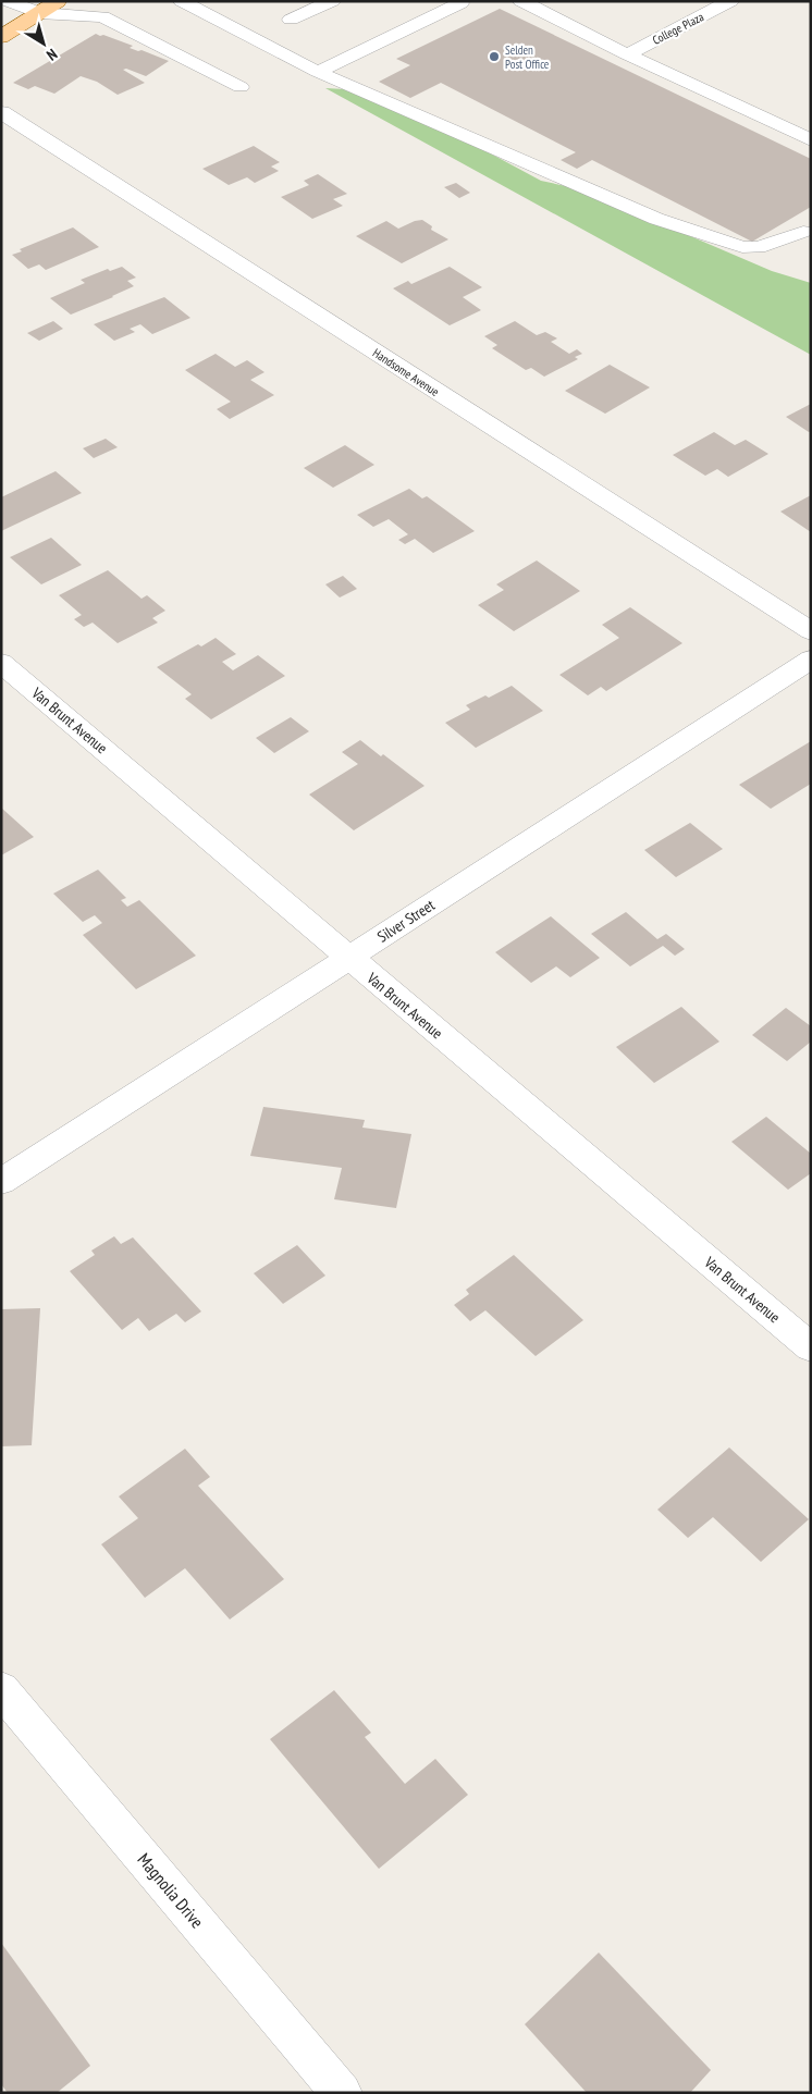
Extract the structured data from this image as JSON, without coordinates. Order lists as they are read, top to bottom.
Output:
{
  "streets": {
    "street": [
      "Handsome Avenue",
      "Van Brunt Avenue",
      "Silver Street",
      "Magnolia Drive"
    ],
    "lane": ["College Plaza"]
  },
  "crossings": [
    ["Van Brunt Avenue", "Silver Street"]
  ],
  "places": ["Selden Post Office"],
  "north": "bottom right"
}
